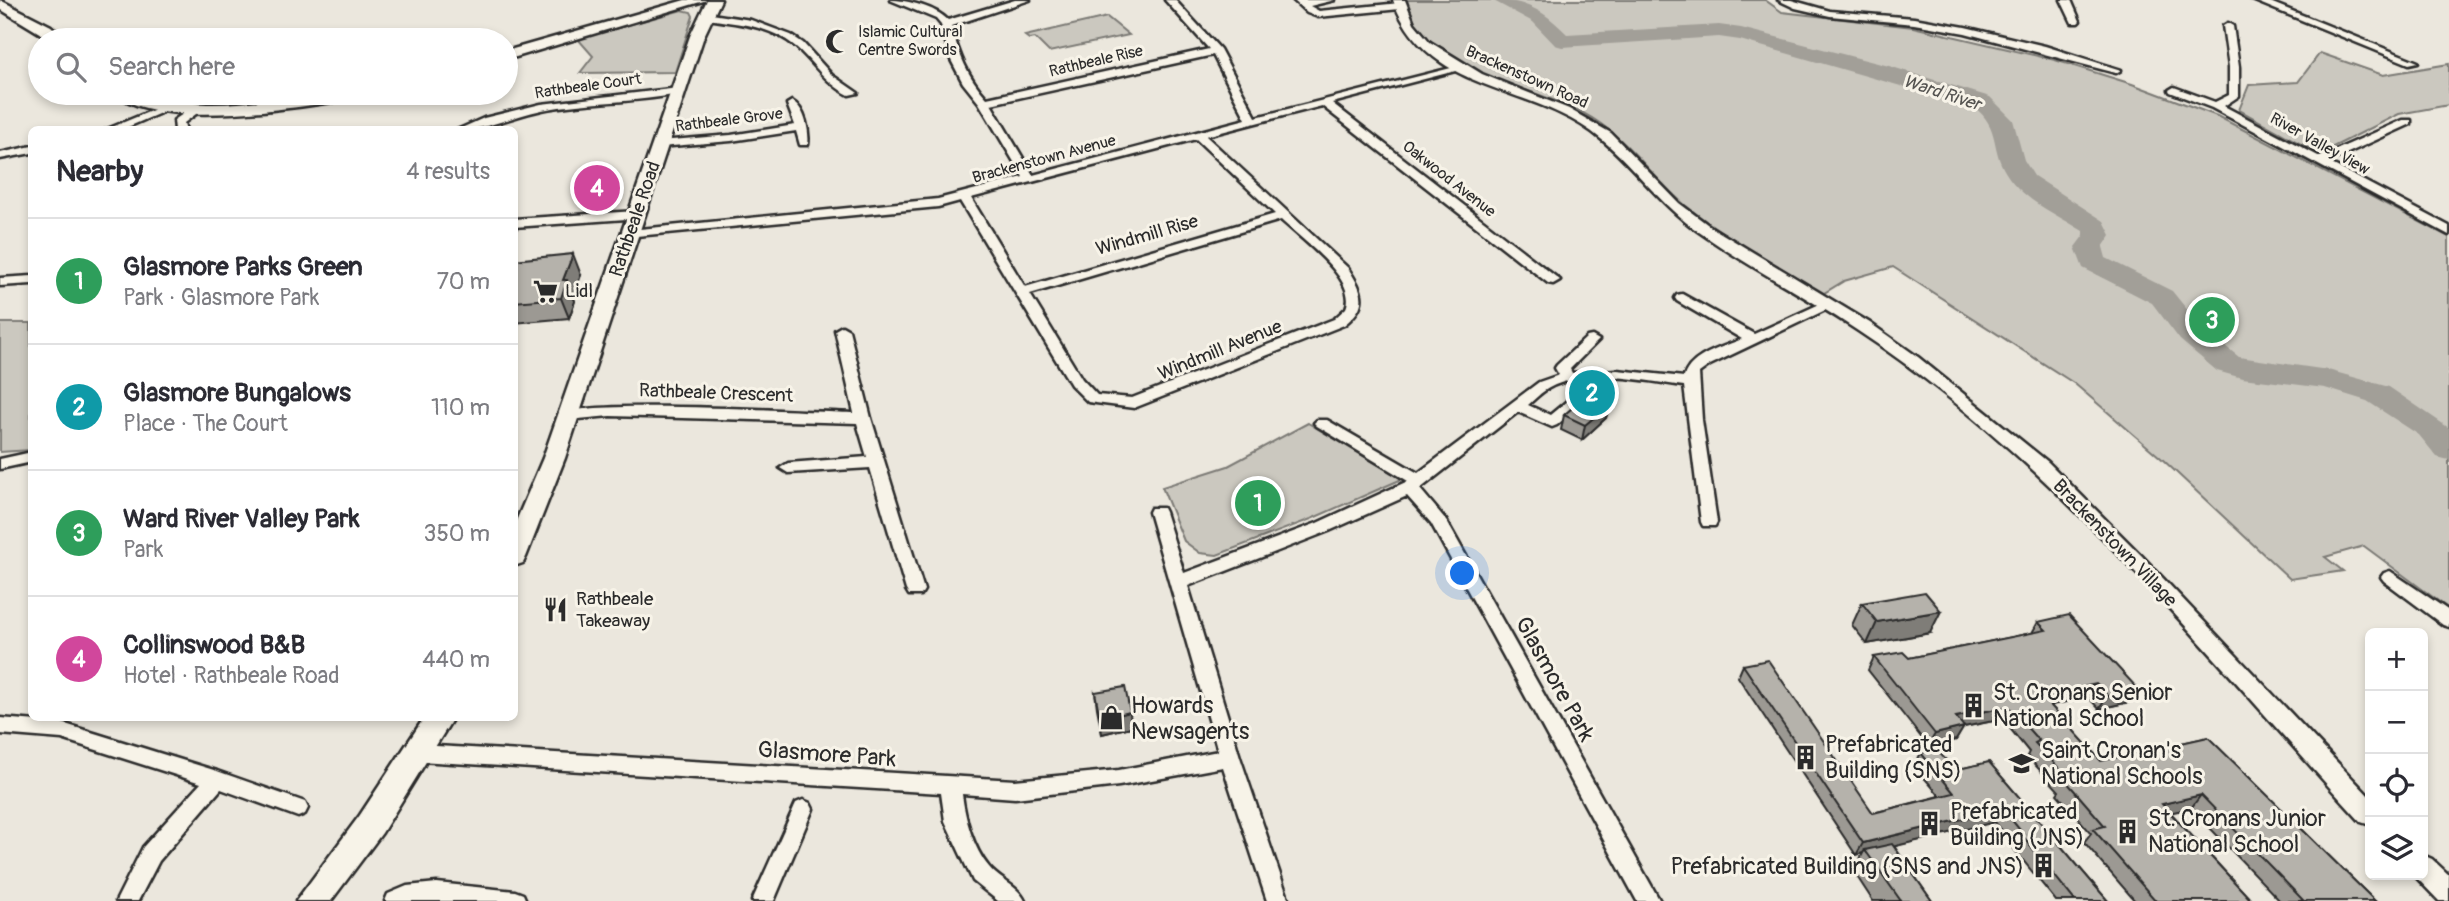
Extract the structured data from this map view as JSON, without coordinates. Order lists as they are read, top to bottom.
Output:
{
  "streets": {
    "main road": ["Rathbeale Road"],
    "street": [
      "Rathbeale Rise",
      "Brackenstown Road",
      "Rathbeale Court",
      "Rathbeale Grove",
      "River Valley View",
      "Brackenstown Avenue",
      "Oakwood Avenue",
      "Windmill Rise",
      "Windmill Avenue",
      "Rathbeale Crescent",
      "Brackenstown Village",
      "Glasmore Park"
    ]
  },
  "crossings": [
    ["Brackenstown Road", "Brackenstown Avenue"],
    ["Brackenstown Road", "Brackenstown Village"],
    ["Rathbeale Court", "Rathbeale Road"],
    ["Rathbeale Grove", "Rathbeale Road"],
    ["Brackenstown Avenue", "Oakwood Avenue"],
    ["Brackenstown Avenue", "Rathbeale Road"],
    ["Brackenstown Avenue", "Windmill Avenue"],
    ["Rathbeale Road", "Rathbeale Crescent"],
    ["Windmill Rise", "Windmill Avenue"]
  ],
  "water": ["Ward River"],
  "places": {
    "mosque": ["Islamic Cultural Centre Swords"],
    "supermarket": ["Lidl"],
    "restaurant": ["Rathbeale Takeaway"],
    "building": [
      "St. Cronans Senior National School",
      "Prefabricated Building (SNS)",
      "Prefabricated Building (JNS)",
      "St. Cronans Junior National School",
      "Prefabricated Building (SNS and JNS)"
    ],
    "shop": ["Howards Newsagents"],
    "school or university": ["Saint Cronan's National Schools"]
  },
  "page": {
    "search": "Search here",
    "heading": ["Nearby", "4 results"],
    "pins": [
      "4",
      "3",
      "2",
      "1"
    ],
    "list": [
      {
        "mark": "1",
        "name": "Glasmore Parks Green",
        "note": "Park · Glasmore Park",
        "value": "70 m"
      },
      {
        "mark": "2",
        "name": "Glasmore Bungalows",
        "note": "Place · The Court",
        "value": "110 m"
      },
      {
        "mark": "3",
        "name": "Ward River Valley Park",
        "note": "Park",
        "value": "350 m"
      },
      {
        "mark": "4",
        "name": "Collinswood B&B",
        "note": "Hotel · Rathbeale Road",
        "value": "440 m"
      }
    ],
    "map_buttons": ["+", "−"]
  }
}
